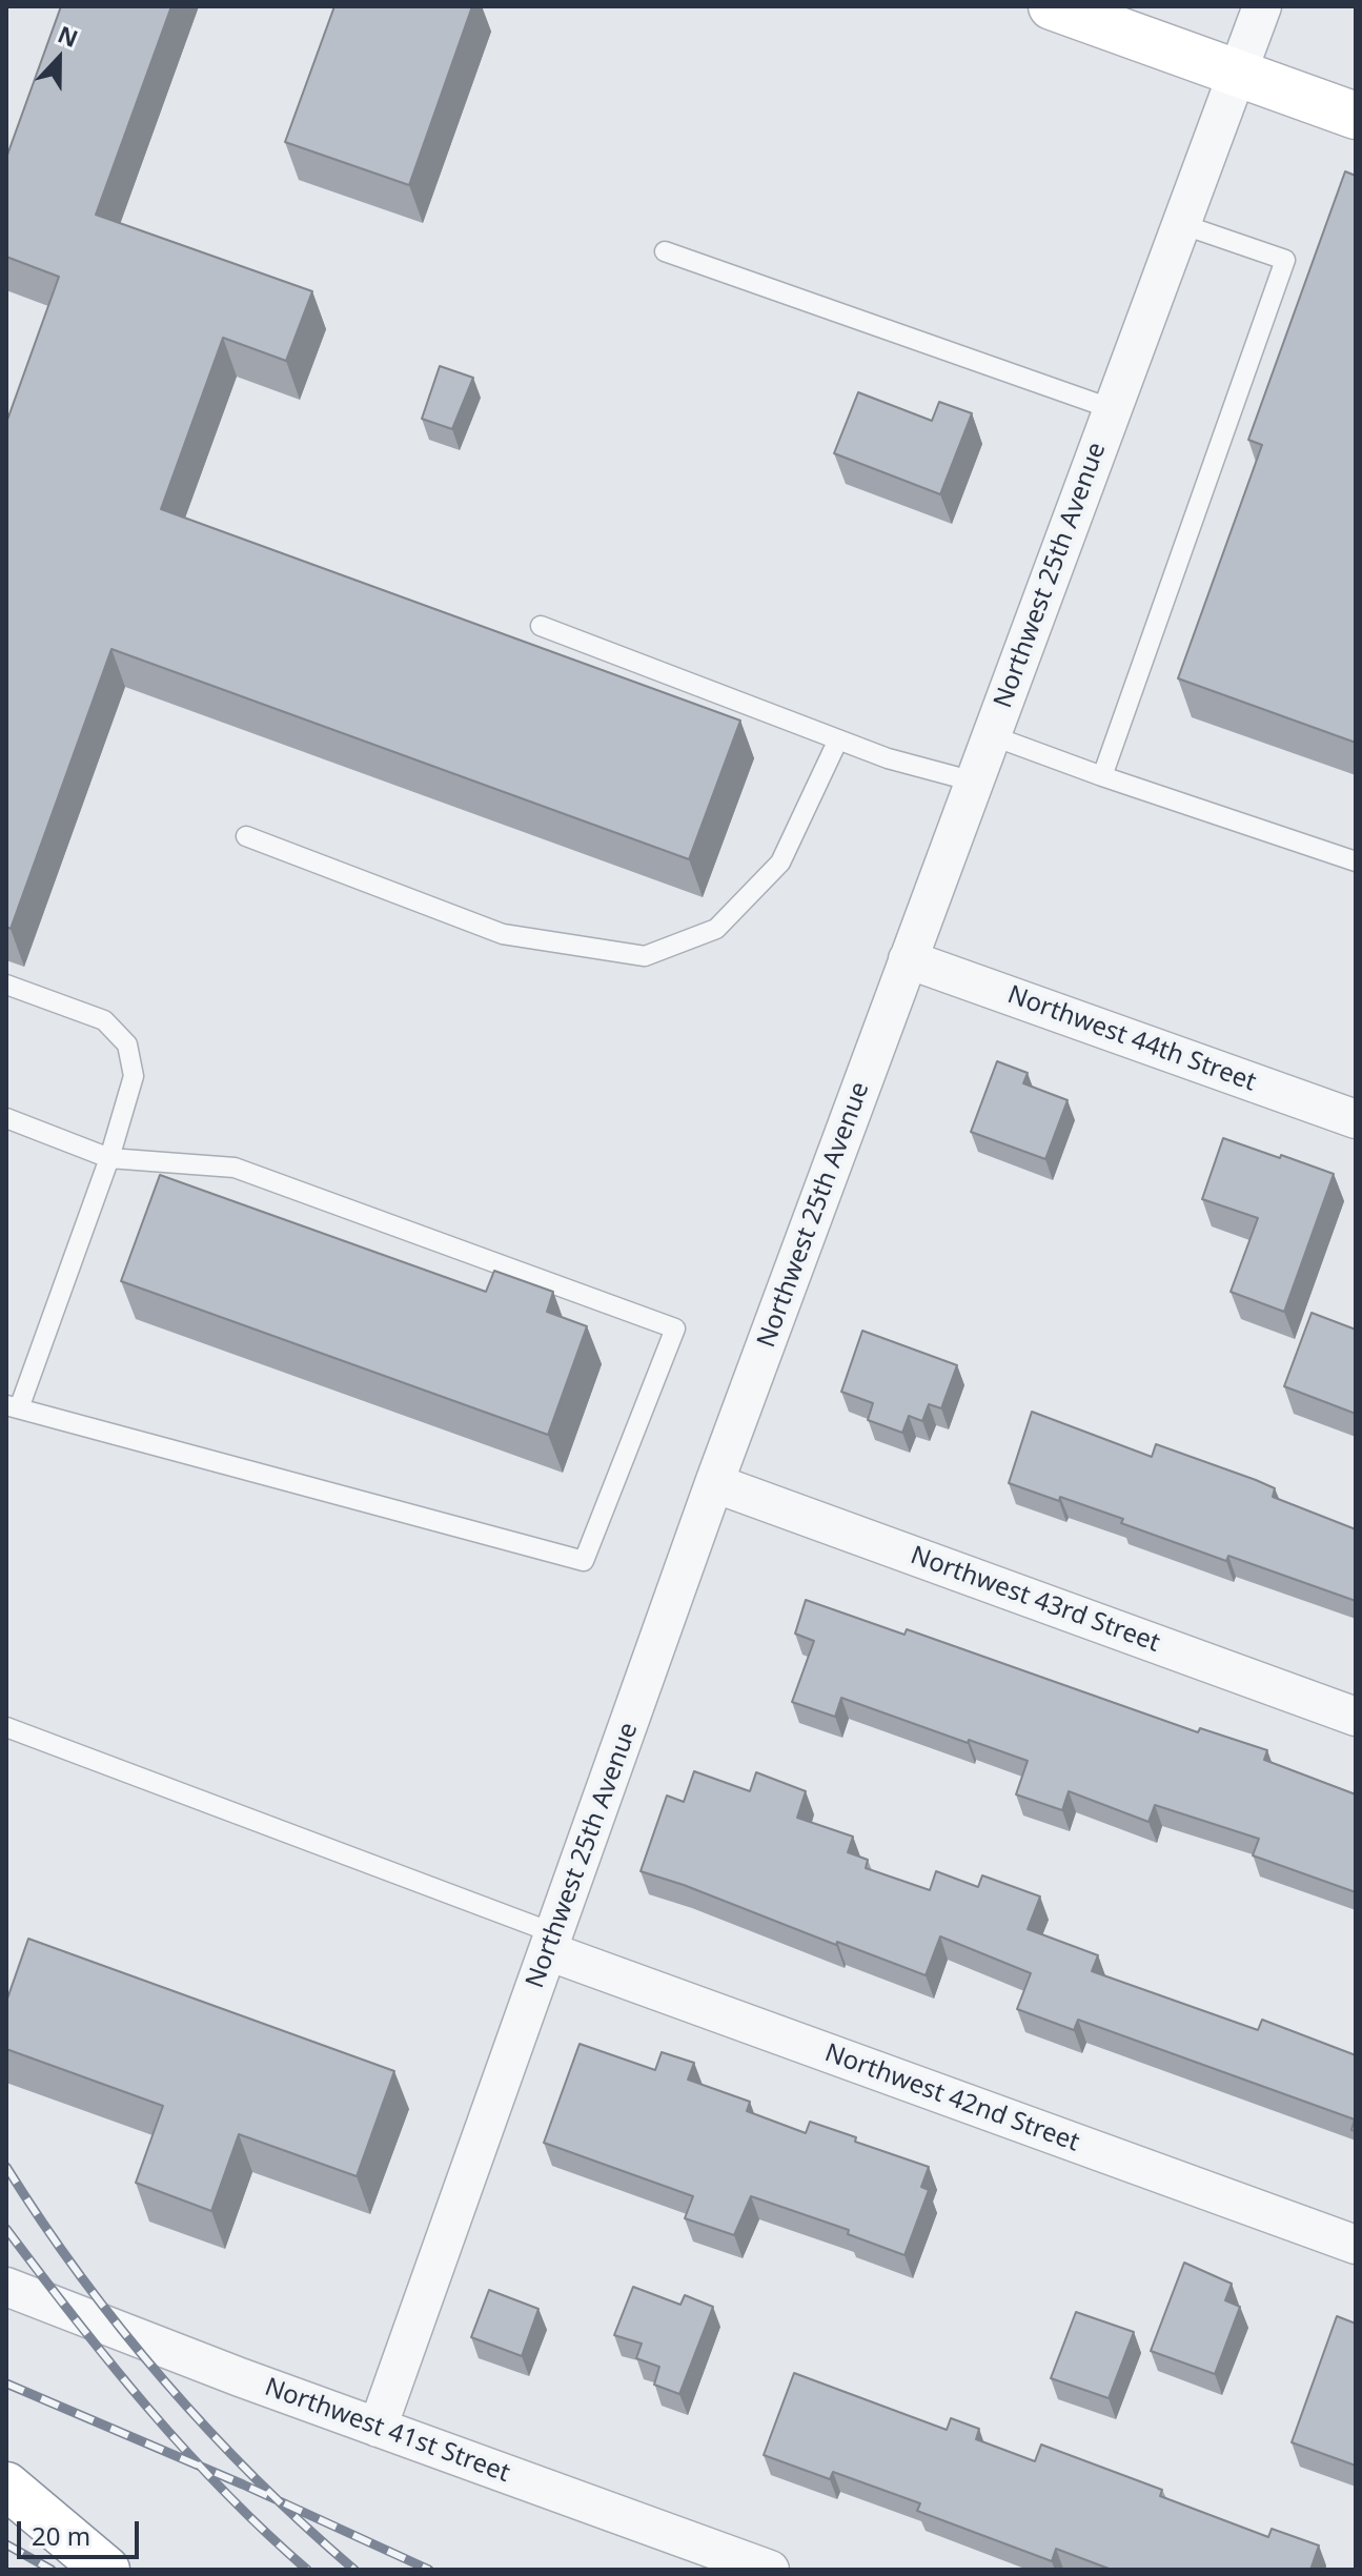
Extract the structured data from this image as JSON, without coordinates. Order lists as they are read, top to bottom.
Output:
{
  "streets": {
    "street": [
      "Northwest 25th Avenue",
      "Northwest 44th Street",
      "Northwest 43rd Street",
      "Northwest 42nd Street",
      "Northwest 41st Street"
    ]
  },
  "crossings": [
    ["Northwest 25th Avenue", "Northwest 44th Street"],
    ["Northwest 25th Avenue", "Northwest 43rd Street"],
    ["Northwest 25th Avenue", "Northwest 42nd Street"],
    ["Northwest 25th Avenue", "Northwest 41st Street"]
  ],
  "scale_bar": "20 m",
  "north": "top"
}
